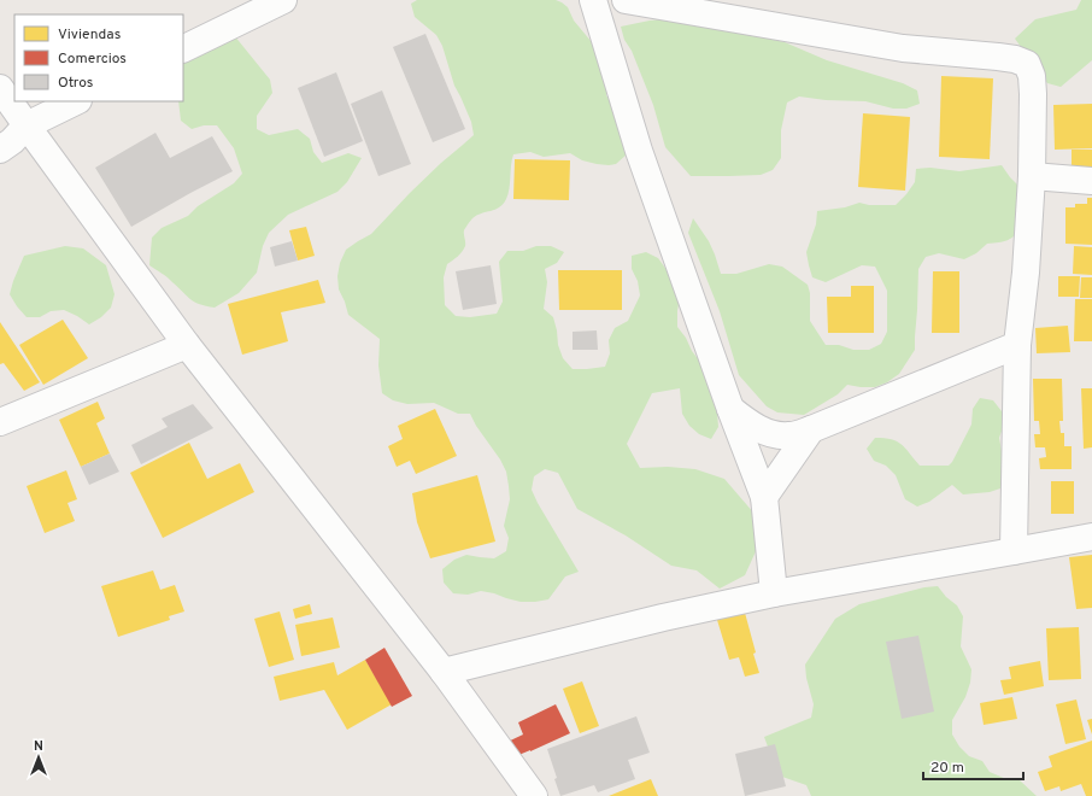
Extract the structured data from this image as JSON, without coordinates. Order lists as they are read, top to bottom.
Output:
{
  "legend": ["Viviendas", "Comercios", "Otros"],
  "scale_bar": "20 m",
  "north": "top"
}
